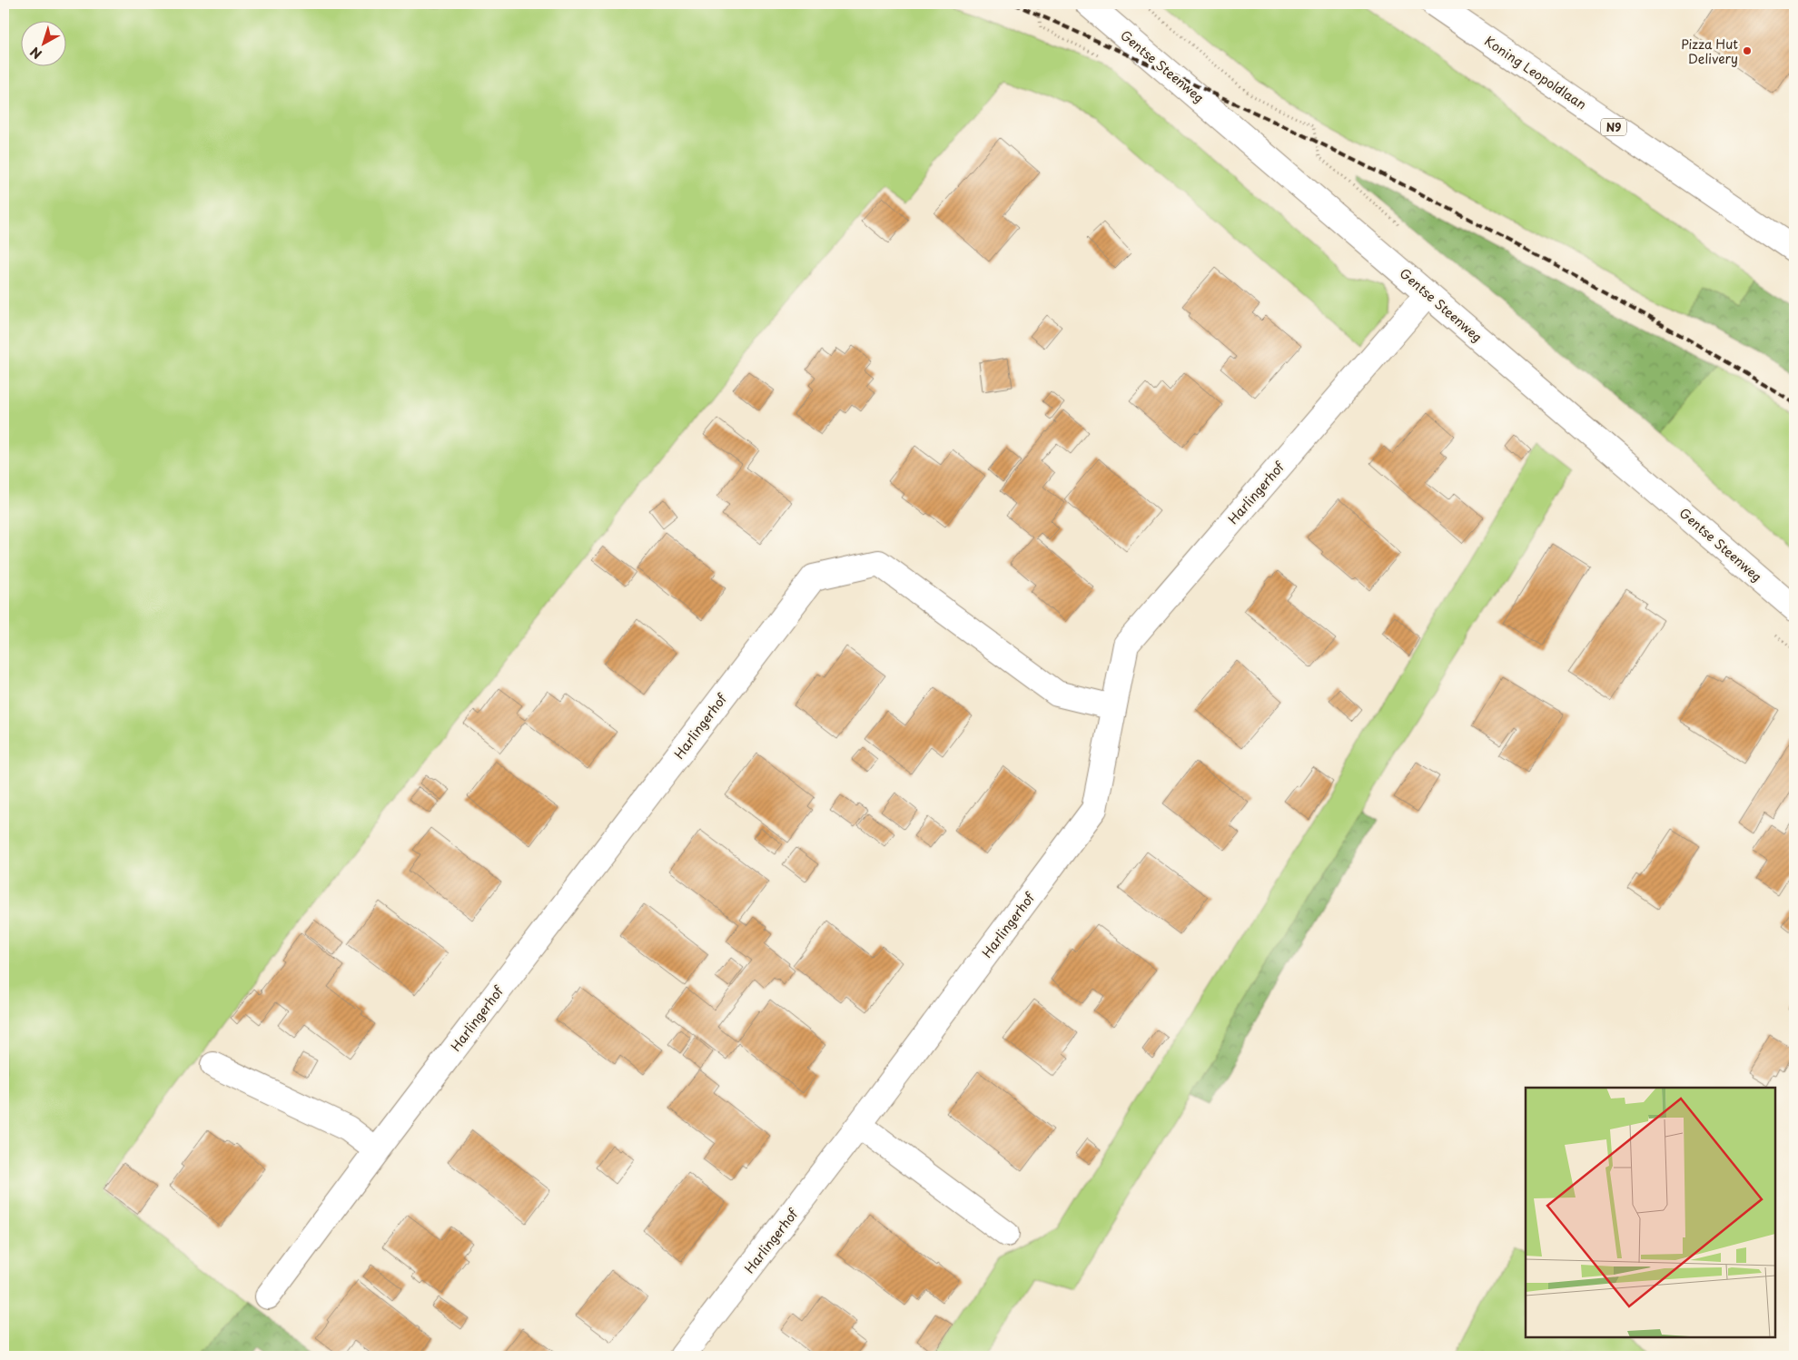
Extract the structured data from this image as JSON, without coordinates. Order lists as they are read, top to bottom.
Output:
{
  "streets": {
    "street": [
      "Gentse Steenweg",
      "Koning Leopoldlaan",
      "N9",
      "Harlingerhof"
    ]
  },
  "crossings": [
    ["Gentse Steenweg", "Harlingerhof"]
  ],
  "places": ["Pizza Hut Delivery"],
  "north": "bottom left"
}
